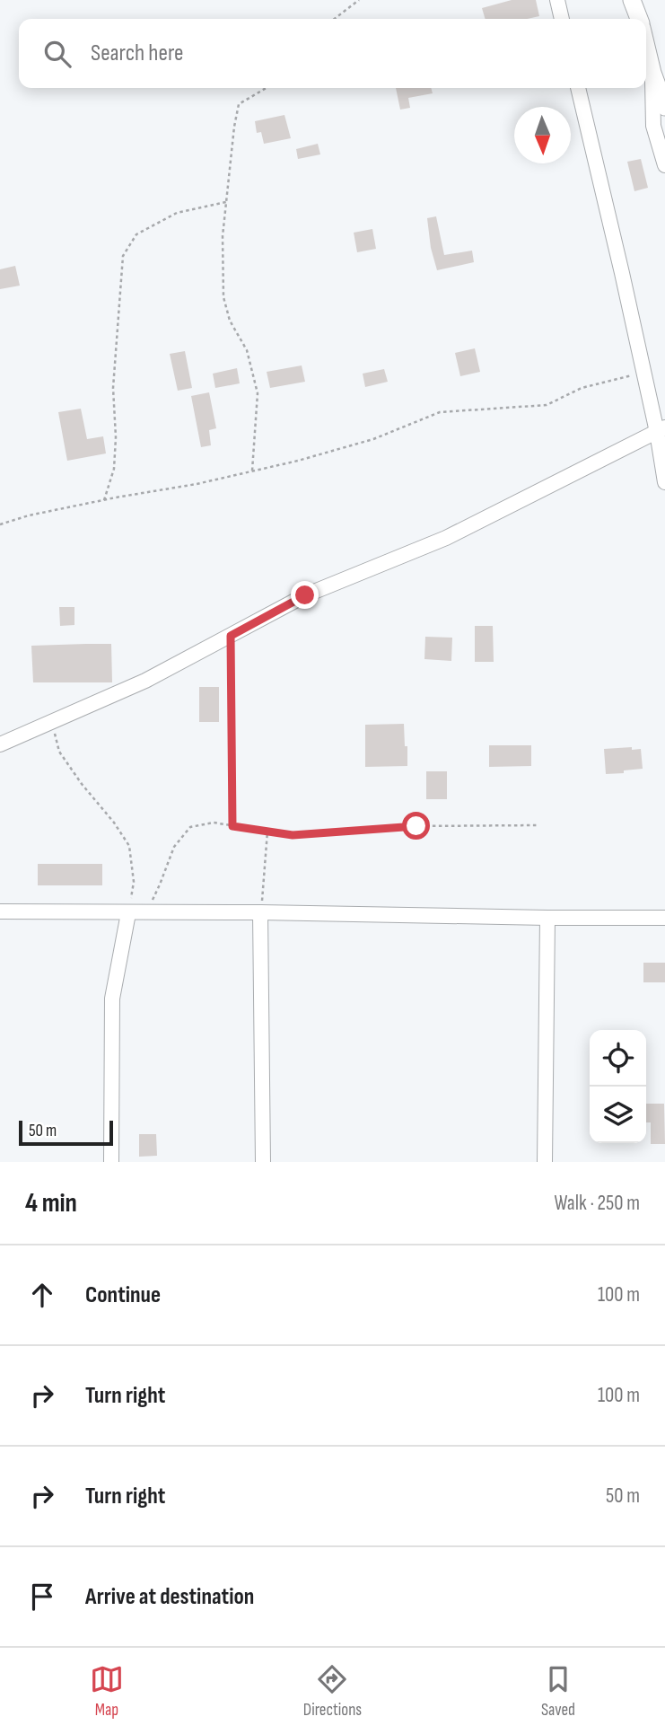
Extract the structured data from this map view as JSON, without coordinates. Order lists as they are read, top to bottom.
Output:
{
  "scale_bar": "50 m",
  "north": "bottom",
  "page": {
    "search": "Search here",
    "scale": "50 m",
    "heading": ["4 min", "Walk · 250 m"],
    "list": [
      ["Continue", "100 m"],
      ["Turn right", "100 m"],
      ["Turn right", "50 m"],
      "Arrive at destination"
    ],
    "nav": ["Map", "Directions", "Saved"]
  }
}
